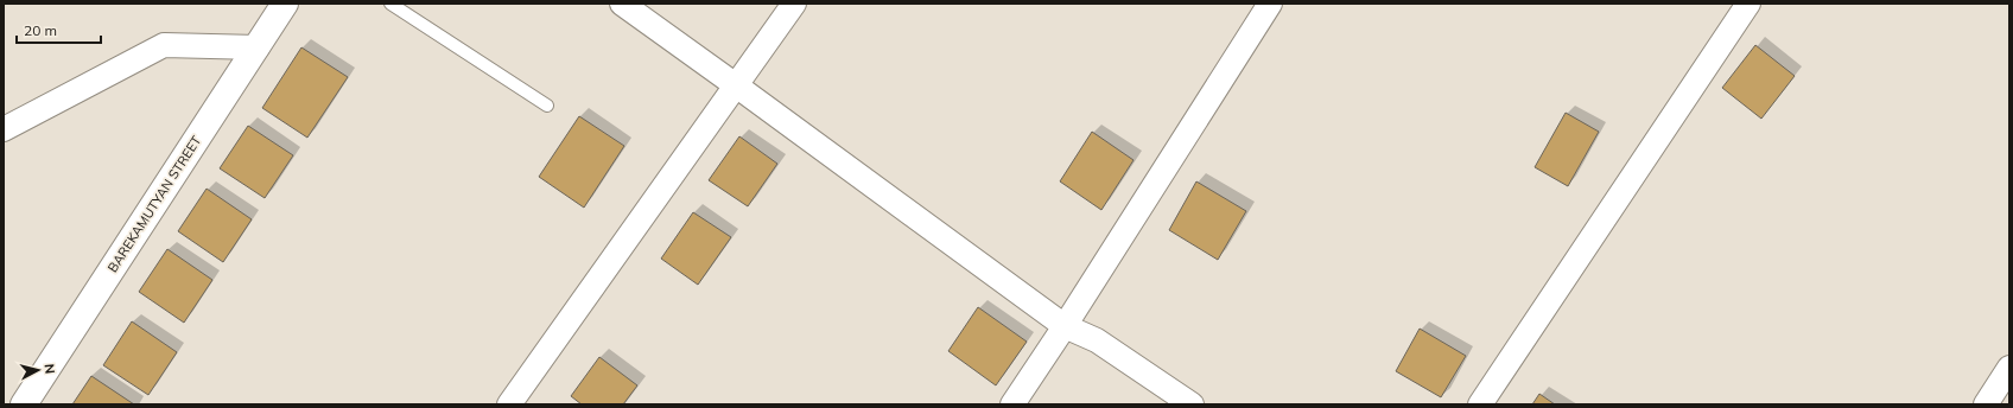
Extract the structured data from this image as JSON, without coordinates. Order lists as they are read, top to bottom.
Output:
{
  "streets": {
    "main road": ["BAREKAMUTYAN STREET"]
  },
  "scale_bar": "20 m",
  "north": "right"
}
